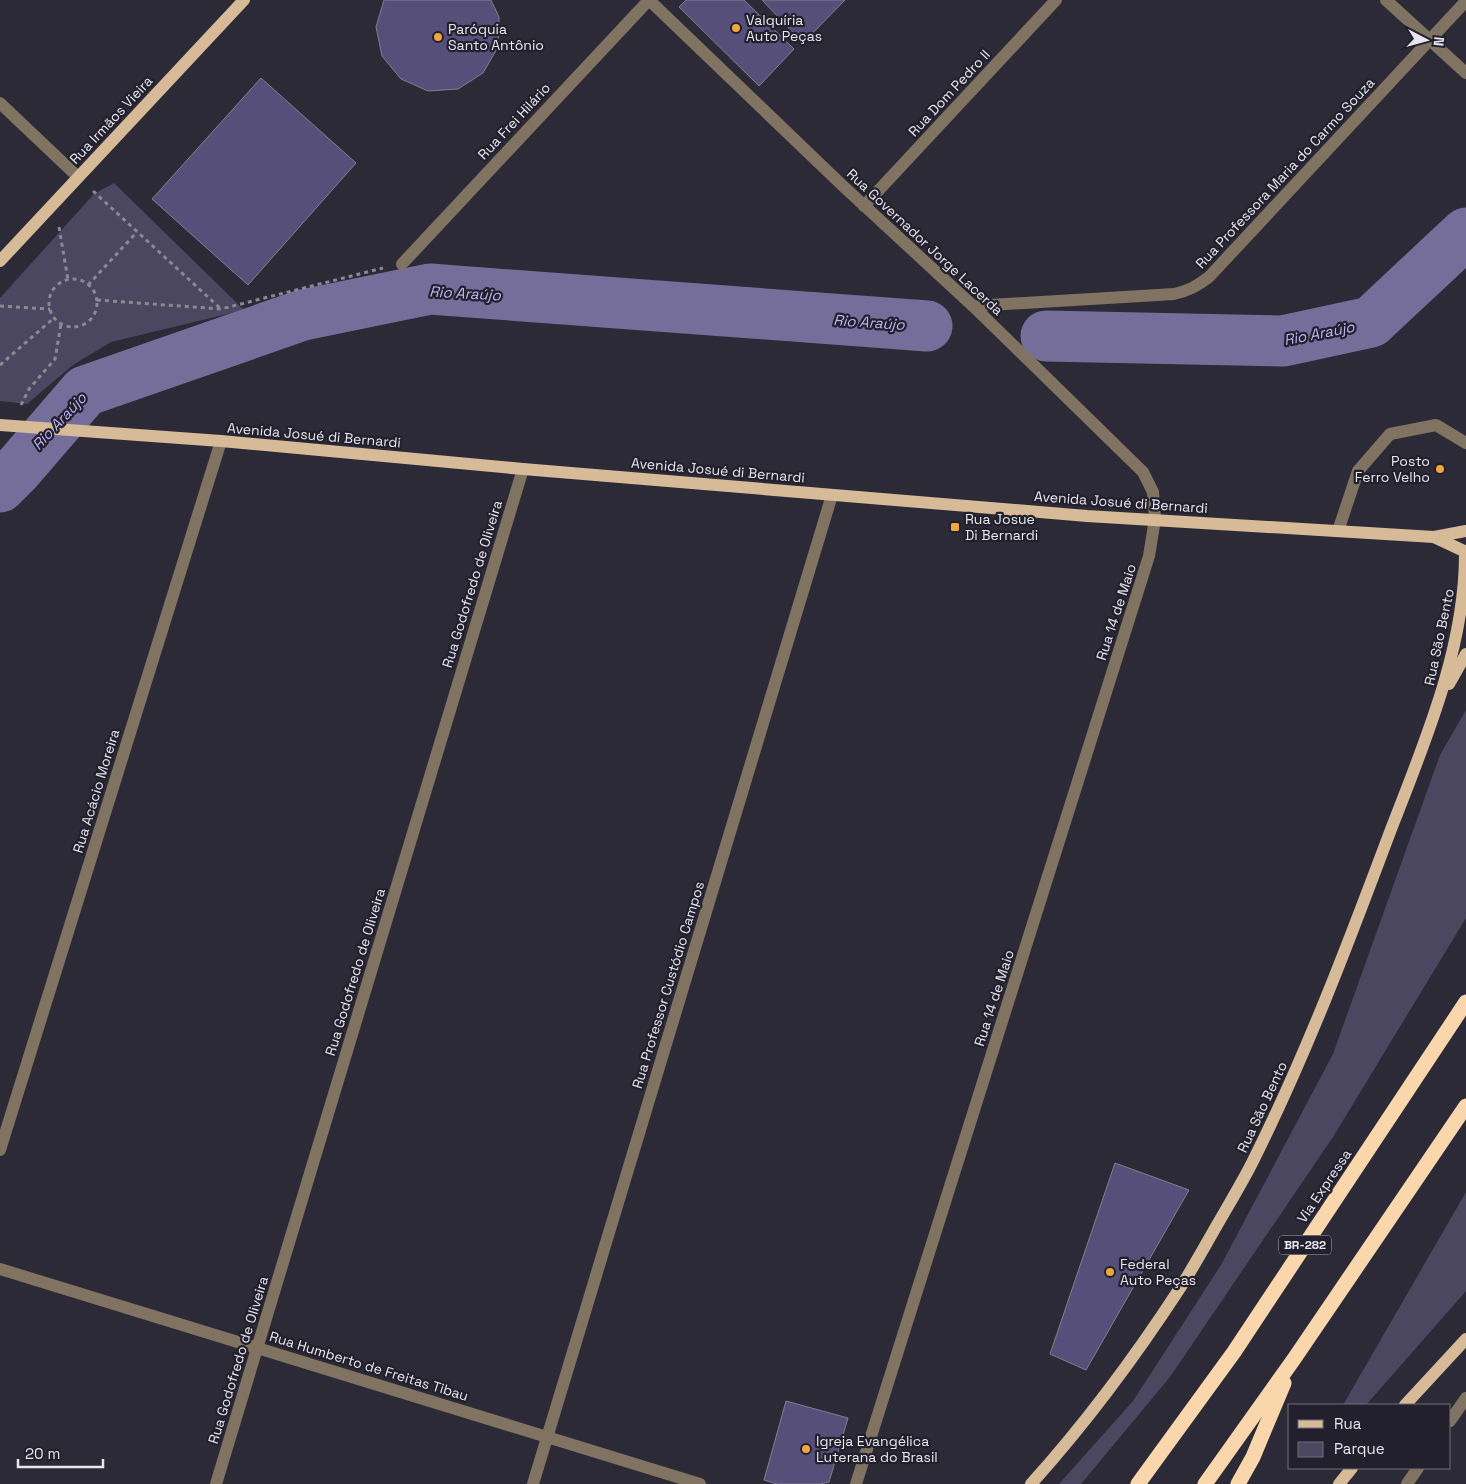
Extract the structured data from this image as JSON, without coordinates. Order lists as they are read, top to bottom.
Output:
{
  "streets": {
    "highway": ["Via Expressa", "BR-282"],
    "main road": ["Rua Irmãos Vieira", "Avenida Josué di Bernardi", "Rua São Bento"],
    "street": [
      "Rua Dom Pedro II",
      "Rua Frei Hilário",
      "Rua Professora Maria do Carmo Souza",
      "Rua Governador Jorge Lacerda",
      "Rua Godofredo de Oliveira",
      "Rua 14 de Maio",
      "Rua Acácio Moreira",
      "Rua Professor Custódio Campos",
      "Rua Humberto de Freitas Tibau"
    ]
  },
  "crossings": [
    ["Rua Dom Pedro II", "Rua Governador Jorge Lacerda"],
    ["Rua Frei Hilário", "Rua Governador Jorge Lacerda"],
    ["Rua Professora Maria do Carmo Souza", "Rua Governador Jorge Lacerda"],
    ["Rua Governador Jorge Lacerda", "Avenida Josué di Bernardi"],
    ["Rua Governador Jorge Lacerda", "Rua 14 de Maio"],
    ["Avenida Josué di Bernardi", "Rua Godofredo de Oliveira"],
    ["Avenida Josué di Bernardi", "Rua 14 de Maio"],
    ["Avenida Josué di Bernardi", "Rua São Bento"],
    ["Avenida Josué di Bernardi", "Rua Acácio Moreira"],
    ["Avenida Josué di Bernardi", "Rua Professor Custódio Campos"],
    ["Rua Godofredo de Oliveira", "Rua Humberto de Freitas Tibau"],
    ["Rua Professor Custódio Campos", "Rua Humberto de Freitas Tibau"]
  ],
  "water": ["Rio Araújo"],
  "places": {
    "other": [
      "Valquíria Auto Peças",
      "Paróquia Santo Antônio",
      "Posto Ferro Velho",
      "Federal Auto Peças",
      "Igreja Evangélica Luterana do Brasil"
    ],
    "transit": ["Rua Josue Di Bernardi"]
  },
  "legend": ["Rua", "Parque"],
  "scale_bar": "20 m",
  "north": "right"
}
